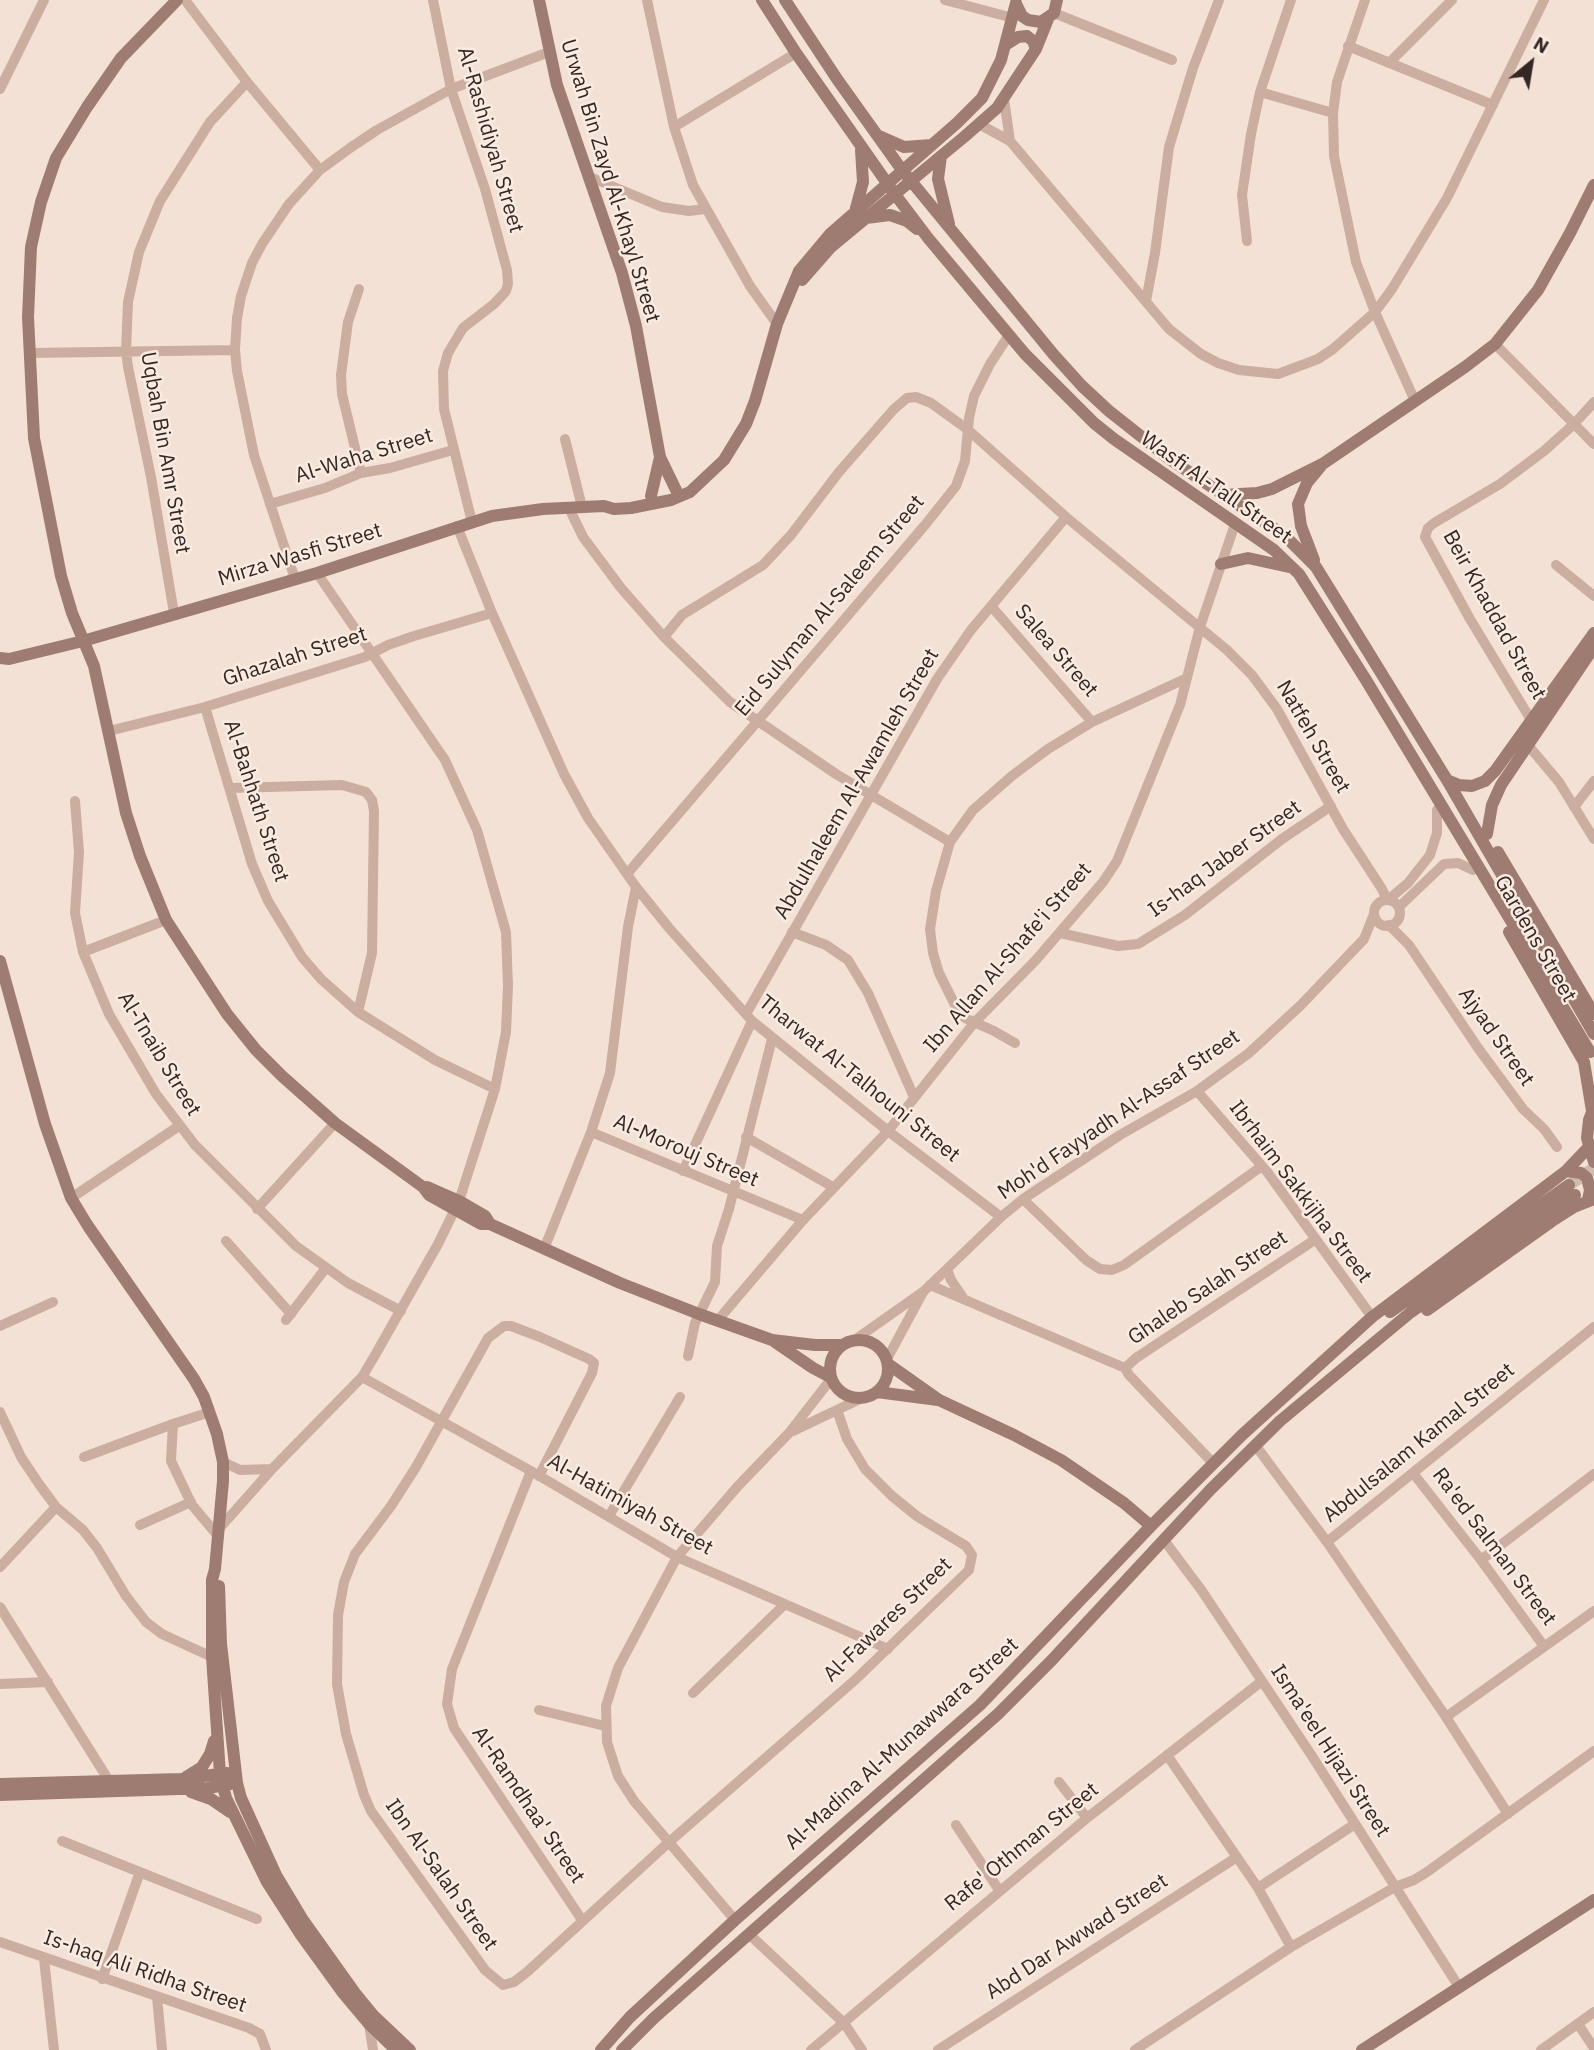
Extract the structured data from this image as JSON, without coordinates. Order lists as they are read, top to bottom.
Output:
{
  "streets": {
    "street": [
      "Al-Rashidiyah Street",
      "Urwah Bin Zayd Al-Khayl Street",
      "Uqbah Bin Amr Street",
      "Al-Waha Street",
      "Wasfi Al-Tall Street",
      "Mirza Wasfi Street",
      "Eid Sulyman Al-Saleem Street",
      "Beir Khaddad Street",
      "Salea Street",
      "Ghazalah Street",
      "Natfeh Street",
      "Abdulhaleem Al-Awamleh Street",
      "Al-Bahhath Street",
      "Is-haq Jaber Street",
      "Gardens Street",
      "Ibn Allan Al-Shafe'i Street",
      "Ajyad Street",
      "Al-Tnaib Street",
      "Tharwat Al-Talhouni Street",
      "Moh'd Fayyadh Al-Assaf Street",
      "Al-Morouj Street",
      "Ibrhaim Sakkijha Street",
      "Ghaleb Salah Street",
      "Abdulsalam Kamal Street",
      "Al-Hatimiyah Street",
      "Ra'ed Salman Street",
      "Al-Fawares Street",
      "Al-Madina Al-Munawwara Street",
      "Isma'eel Hijazi Street",
      "Al-Ramdhaa' Street",
      "Rafe' Othman Street",
      "Ibn Al-Salah Street",
      "Abd Dar Awwad Street",
      "Is-haq Ali Ridha Street"
    ]
  },
  "crossings": [
    ["Al-Rashidiyah Street", "Al-Waha Street"],
    ["Urwah Bin Zayd Al-Khayl Street", "Mirza Wasfi Street"],
    ["Uqbah Bin Amr Street", "Mirza Wasfi Street"],
    ["Wasfi Al-Tall Street", "Mirza Wasfi Street"],
    ["Wasfi Al-Tall Street", "Eid Sulyman Al-Saleem Street"],
    ["Wasfi Al-Tall Street", "Gardens Street"],
    ["Wasfi Al-Tall Street", "Ibn Allan Al-Shafe'i Street"],
    ["Mirza Wasfi Street", "Tharwat Al-Talhouni Street"],
    ["Eid Sulyman Al-Saleem Street", "Natfeh Street"],
    ["Eid Sulyman Al-Saleem Street", "Tharwat Al-Talhouni Street"],
    ["Salea Street", "Abdulhaleem Al-Awamleh Street"],
    ["Ghazalah Street", "Al-Bahhath Street"],
    ["Ghazalah Street", "Tharwat Al-Talhouni Street"],
    ["Natfeh Street", "Abdulhaleem Al-Awamleh Street"],
    ["Natfeh Street", "Is-haq Jaber Street"],
    ["Natfeh Street", "Ibn Allan Al-Shafe'i Street"],
    ["Natfeh Street", "Ajyad Street"],
    ["Natfeh Street", "Moh'd Fayyadh Al-Assaf Street"],
    ["Abdulhaleem Al-Awamleh Street", "Tharwat Al-Talhouni Street"],
    ["Abdulhaleem Al-Awamleh Street", "Al-Morouj Street"],
    ["Is-haq Jaber Street", "Ibn Allan Al-Shafe'i Street"],
    ["Gardens Street", "Moh'd Fayyadh Al-Assaf Street"],
    ["Gardens Street", "Al-Madina Al-Munawwara Street"],
    ["Ibn Allan Al-Shafe'i Street", "Tharwat Al-Talhouni Street"],
    ["Ibn Allan Al-Shafe'i Street", "Al-Morouj Street"],
    ["Ajyad Street", "Moh'd Fayyadh Al-Assaf Street"],
    ["Tharwat Al-Talhouni Street", "Moh'd Fayyadh Al-Assaf Street"],
    ["Tharwat Al-Talhouni Street", "Al-Morouj Street"],
    ["Moh'd Fayyadh Al-Assaf Street", "Ibrhaim Sakkijha Street"],
    ["Ibrhaim Sakkijha Street", "Ghaleb Salah Street"],
    ["Ibrhaim Sakkijha Street", "Al-Madina Al-Munawwara Street"],
    ["Ghaleb Salah Street", "Al-Madina Al-Munawwara Street"],
    ["Abdulsalam Kamal Street", "Ra'ed Salman Street"],
    ["Al-Hatimiyah Street", "Al-Fawares Street"],
    ["Al-Hatimiyah Street", "Al-Ramdhaa' Street"],
    ["Al-Hatimiyah Street", "Ibn Al-Salah Street"],
    ["Al-Fawares Street", "Ibn Al-Salah Street"],
    ["Al-Madina Al-Munawwara Street", "Isma'eel Hijazi Street"],
    ["Isma'eel Hijazi Street", "Rafe' Othman Street"],
    ["Al-Ramdhaa' Street", "Ibn Al-Salah Street"]
  ],
  "north": "top right"
}
